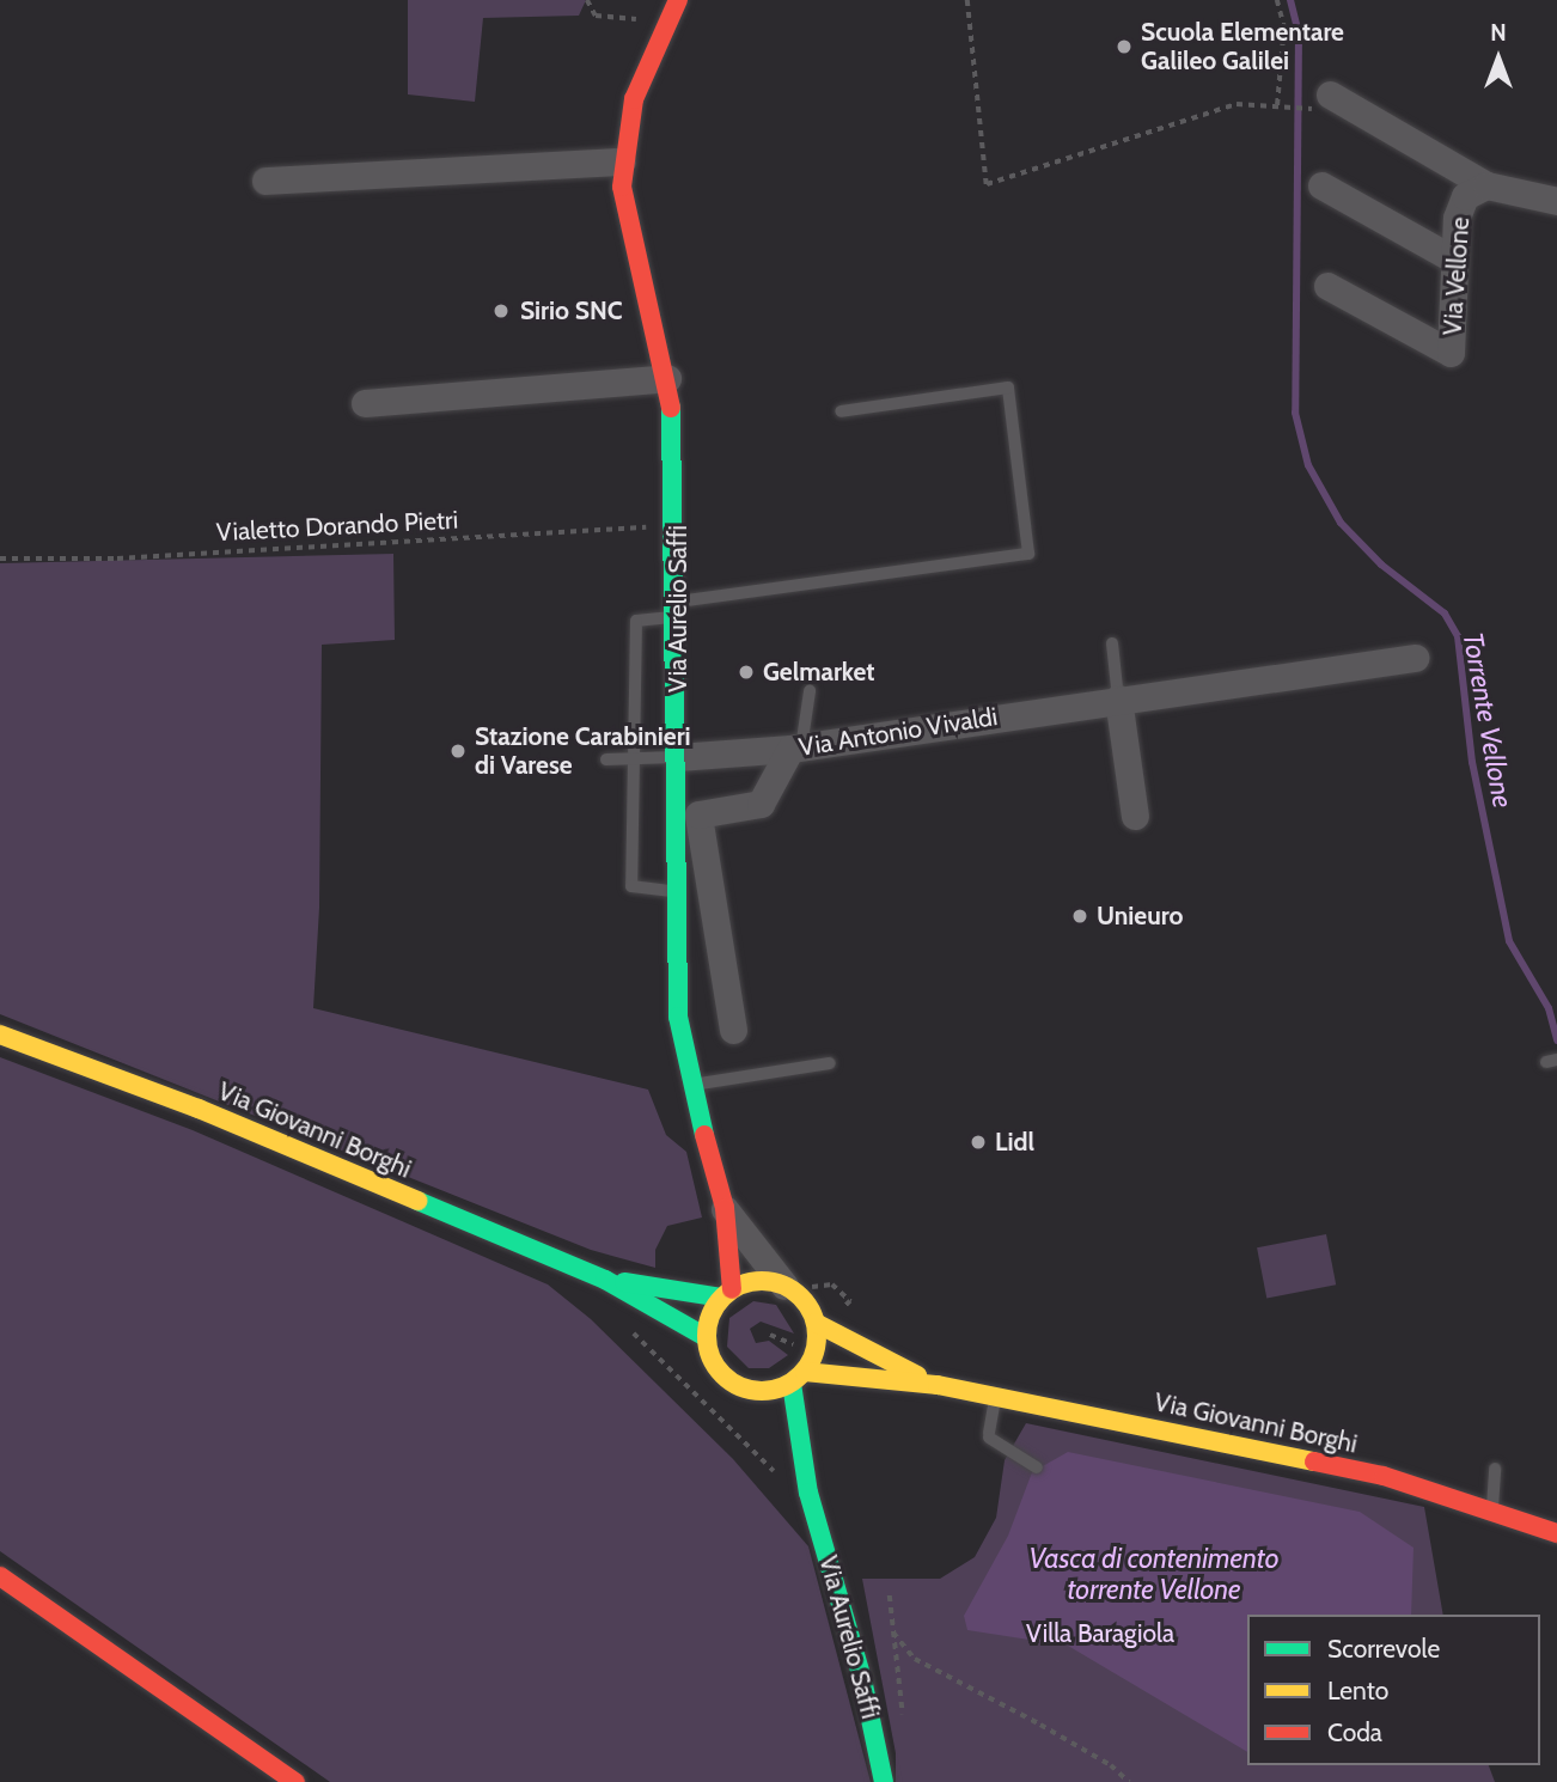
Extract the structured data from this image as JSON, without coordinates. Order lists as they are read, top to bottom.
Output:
{
  "streets": {
    "main road": ["Via Aurelio Saffi", "Via Giovanni Borghi"],
    "street": ["Via Vellone", "Via Antonio Vivaldi"],
    "path": ["Vialetto Dorando Pietri"]
  },
  "crossings": [
    ["Vialetto Dorando Pietri", "Via Aurelio Saffi"],
    ["Via Aurelio Saffi", "Via Antonio Vivaldi"],
    ["Via Aurelio Saffi", "Via Giovanni Borghi"]
  ],
  "water": ["Torrente Vellone", "Vasca di contenimento torrente Vellone"],
  "parks": ["Villa Baragiola"],
  "places": [
    "Scuola Elementare Galileo Galilei",
    "Sirio SNC",
    "Gelmarket",
    "Stazione Carabinieri di Varese",
    "Unieuro",
    "Lidl"
  ],
  "legend": ["Scorrevole", "Lento", "Coda"],
  "north": "top"
}
